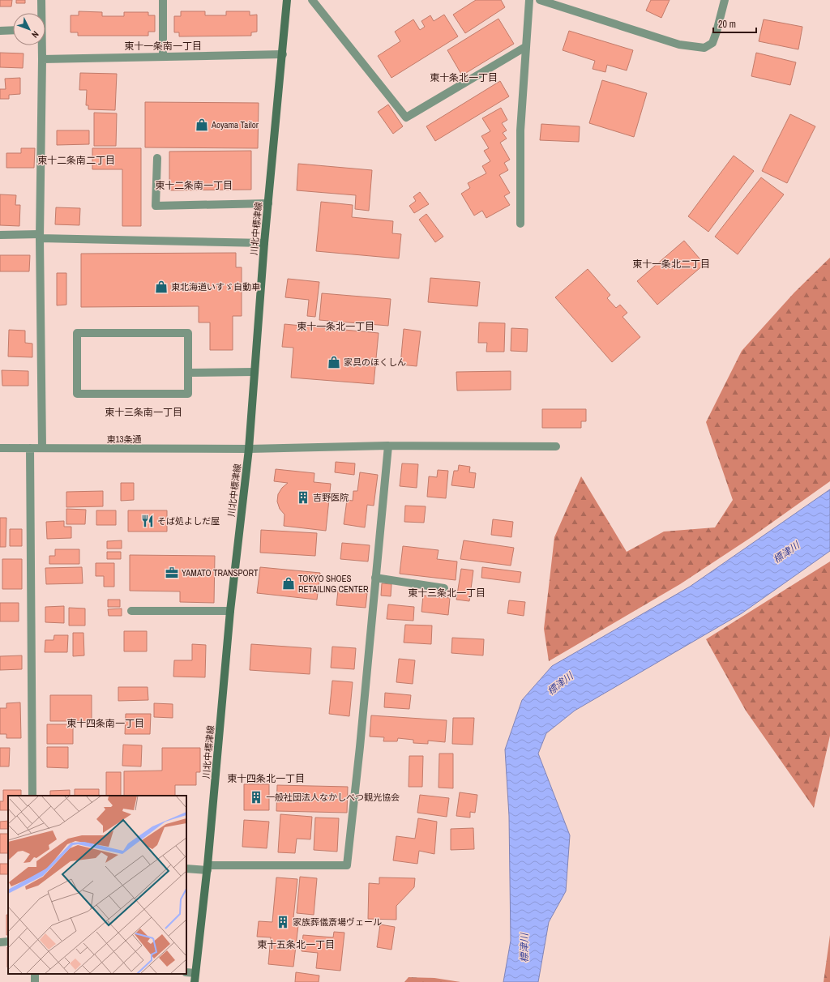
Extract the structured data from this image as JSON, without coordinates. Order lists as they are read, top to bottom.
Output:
{
  "streets": {
    "main road": ["川北中標津線"],
    "street": ["東13条通"]
  },
  "crossings": [
    ["川北中標津線", "東13条通"]
  ],
  "districts": [
    "東十一条南一丁目",
    "東十条北一丁目",
    "東十二条南二丁目",
    "東十二条南一丁目",
    "東十一条北二丁目",
    "東十一条北一丁目",
    "東十三条南一丁目",
    "東十三条北一丁目",
    "東十四条南一丁目",
    "東十四条北一丁目",
    "東十五条北一丁目"
  ],
  "water": ["標津川"],
  "places": {
    "shop": [
      "Aoyama Tailor",
      "東北海道いすゞ自動車",
      "家具のほくしん",
      "TOKYO SHOES RETAILING CENTER"
    ],
    "building": ["吉野医院", "一般社団法人なかしべつ観光協会", "家族葬儀斎場ヴェール"],
    "restaurant": ["そば処よしだ屋"],
    "office": ["YAMATO TRANSPORT"]
  },
  "scale_bar": "20 m",
  "north": "bottom right"
}
